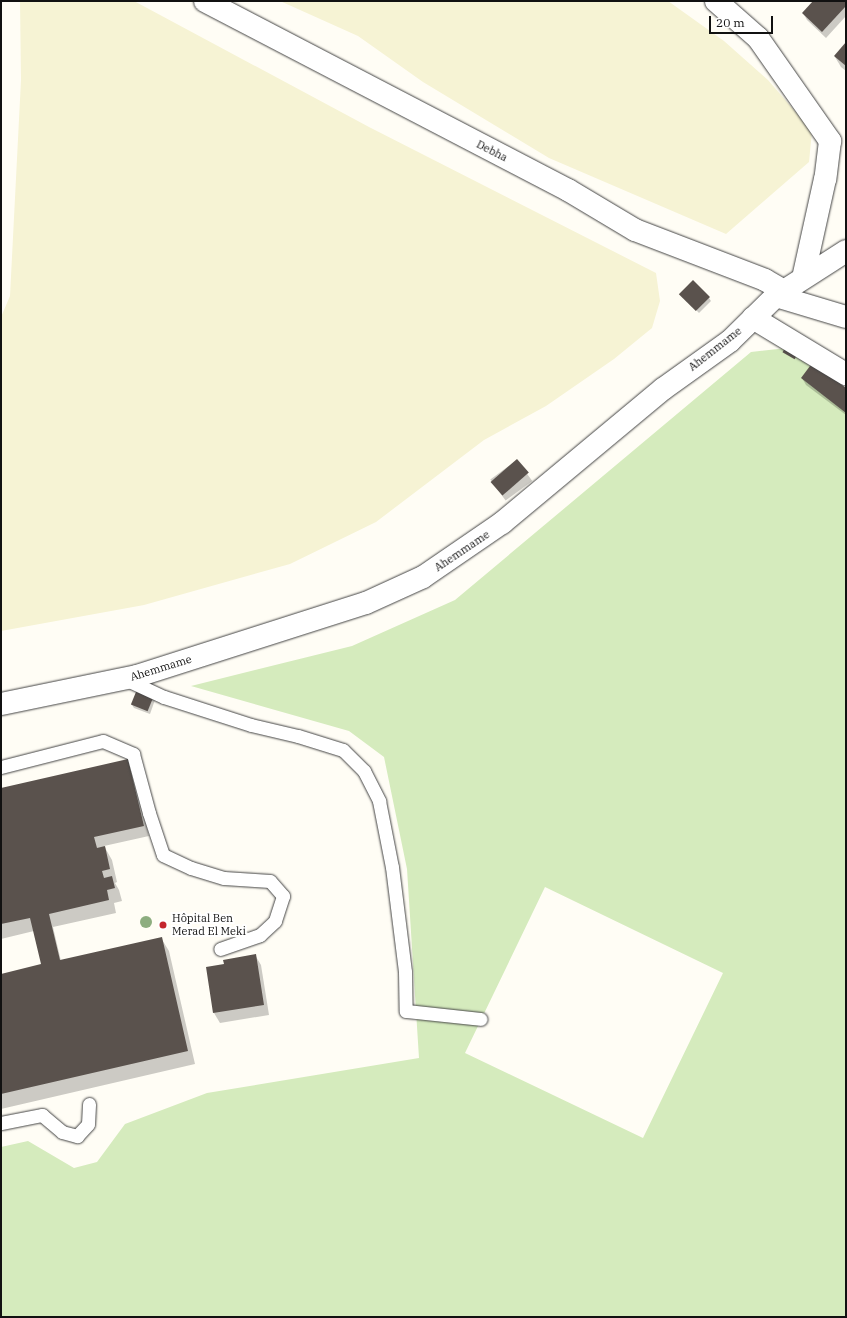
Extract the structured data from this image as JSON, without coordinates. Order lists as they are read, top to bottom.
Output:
{
  "streets": {
    "street": ["Debha", "Ahemmame"]
  },
  "crossings": [
    ["Debha", "Ahemmame"]
  ],
  "places": ["Hôpital Ben Merad El Meki"],
  "scale_bar": "20 m"
}
